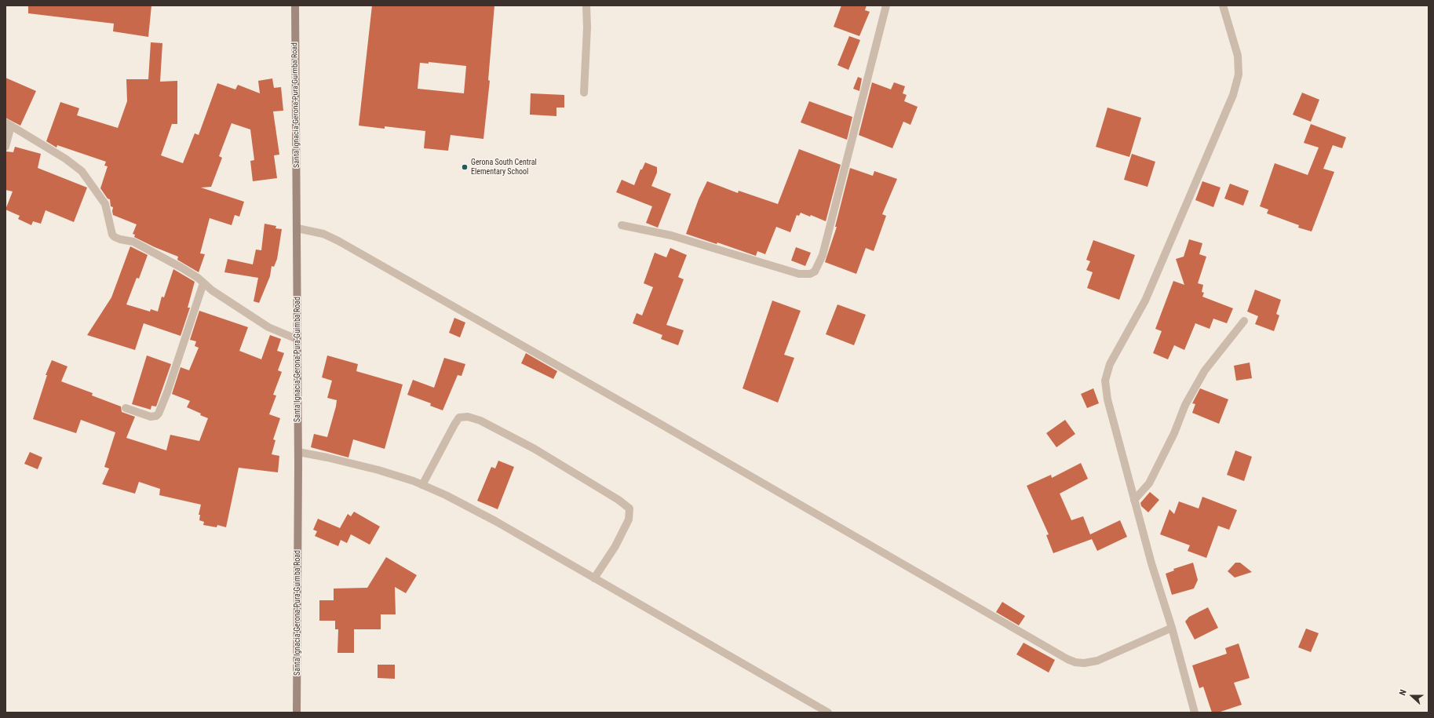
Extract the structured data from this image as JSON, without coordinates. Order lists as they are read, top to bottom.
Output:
{
  "streets": {
    "main road": ["Santa Ignacia-Gerona-Pura-Guimba Road"]
  },
  "places": ["Gerona South Central Elementary School"],
  "north": "left"
}
